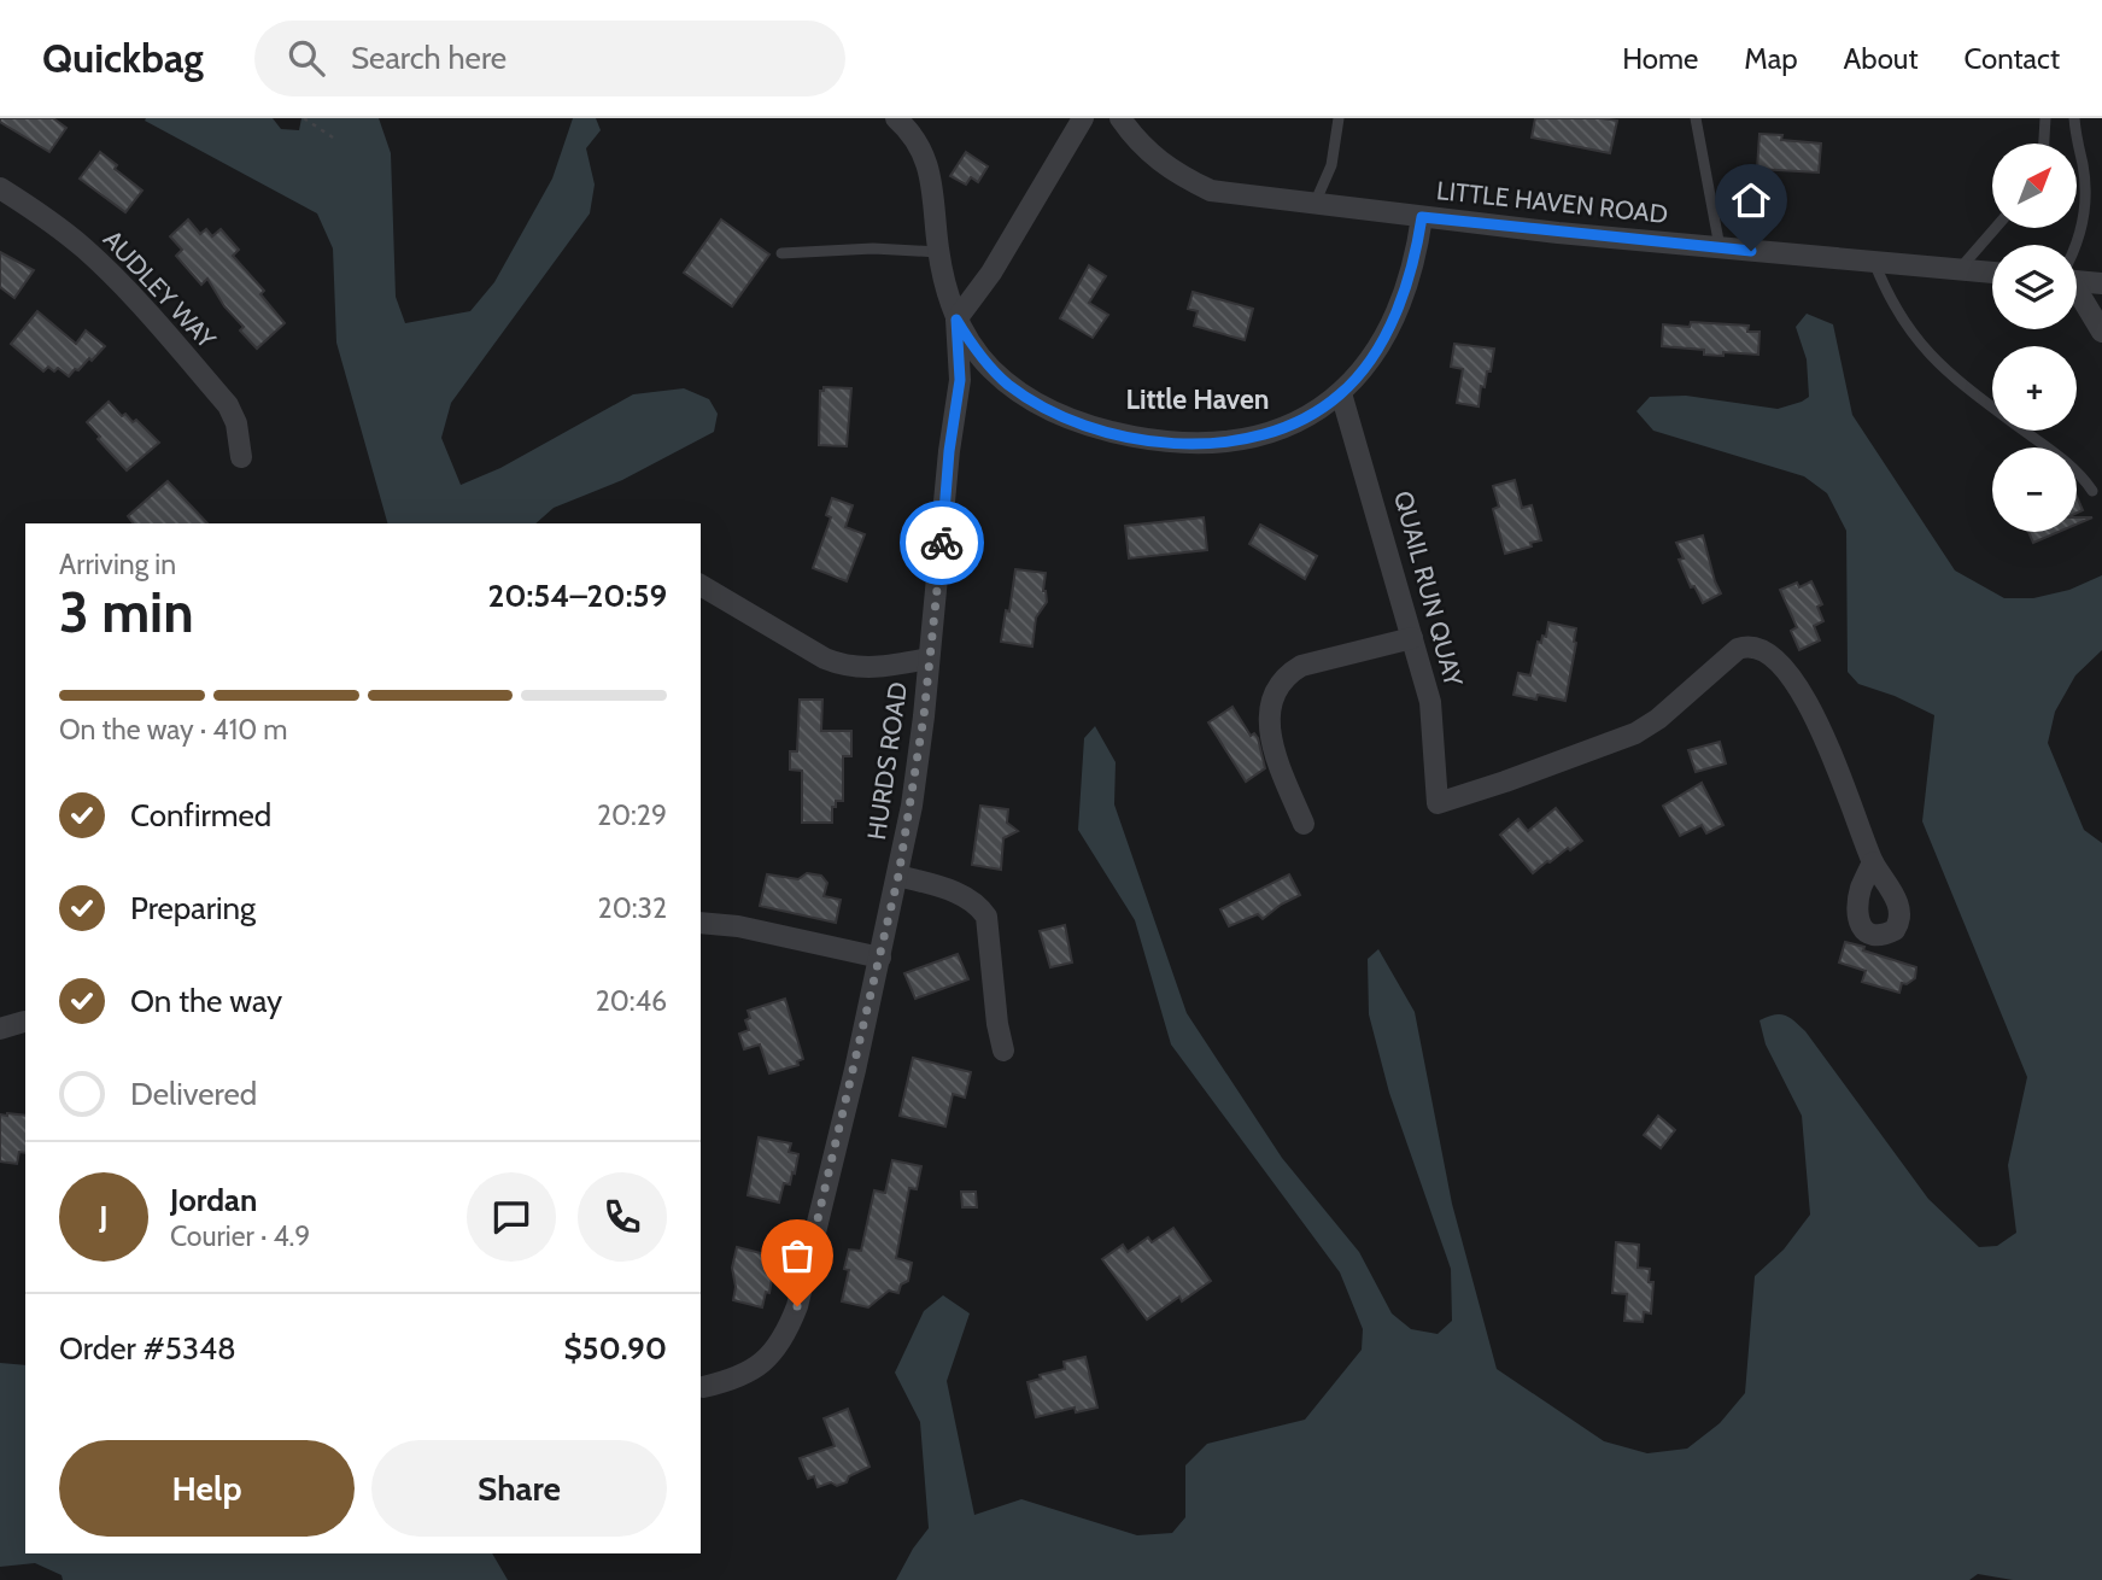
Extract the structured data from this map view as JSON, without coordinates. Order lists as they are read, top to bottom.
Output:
{
  "streets": {
    "street": [
      "LITTLE HAVEN ROAD",
      "AUDLEY WAY",
      "QUAIL RUN QUAY",
      "HURDS ROAD"
    ]
  },
  "districts": ["Little Haven"],
  "north": "top right",
  "page": {
    "header": "Quickbag",
    "search": "Search here",
    "nav": [
      "Home",
      "Map",
      "About",
      "Contact"
    ],
    "map_buttons": ["+", "−"],
    "heading": ["3 min", "Arriving in", "20:54–20:59"],
    "panel": [
      "Jordan",
      "Courier · 4.9",
      "Order #5348",
      "$50.90"
    ],
    "bar": "On the way · 410 m",
    "list": [
      ["Confirmed", "20:29"],
      ["Preparing", "20:32"],
      ["On the way", "20:46"],
      "Delivered"
    ],
    "round": "J",
    "buttons": ["Help", "Share"]
  }
}
